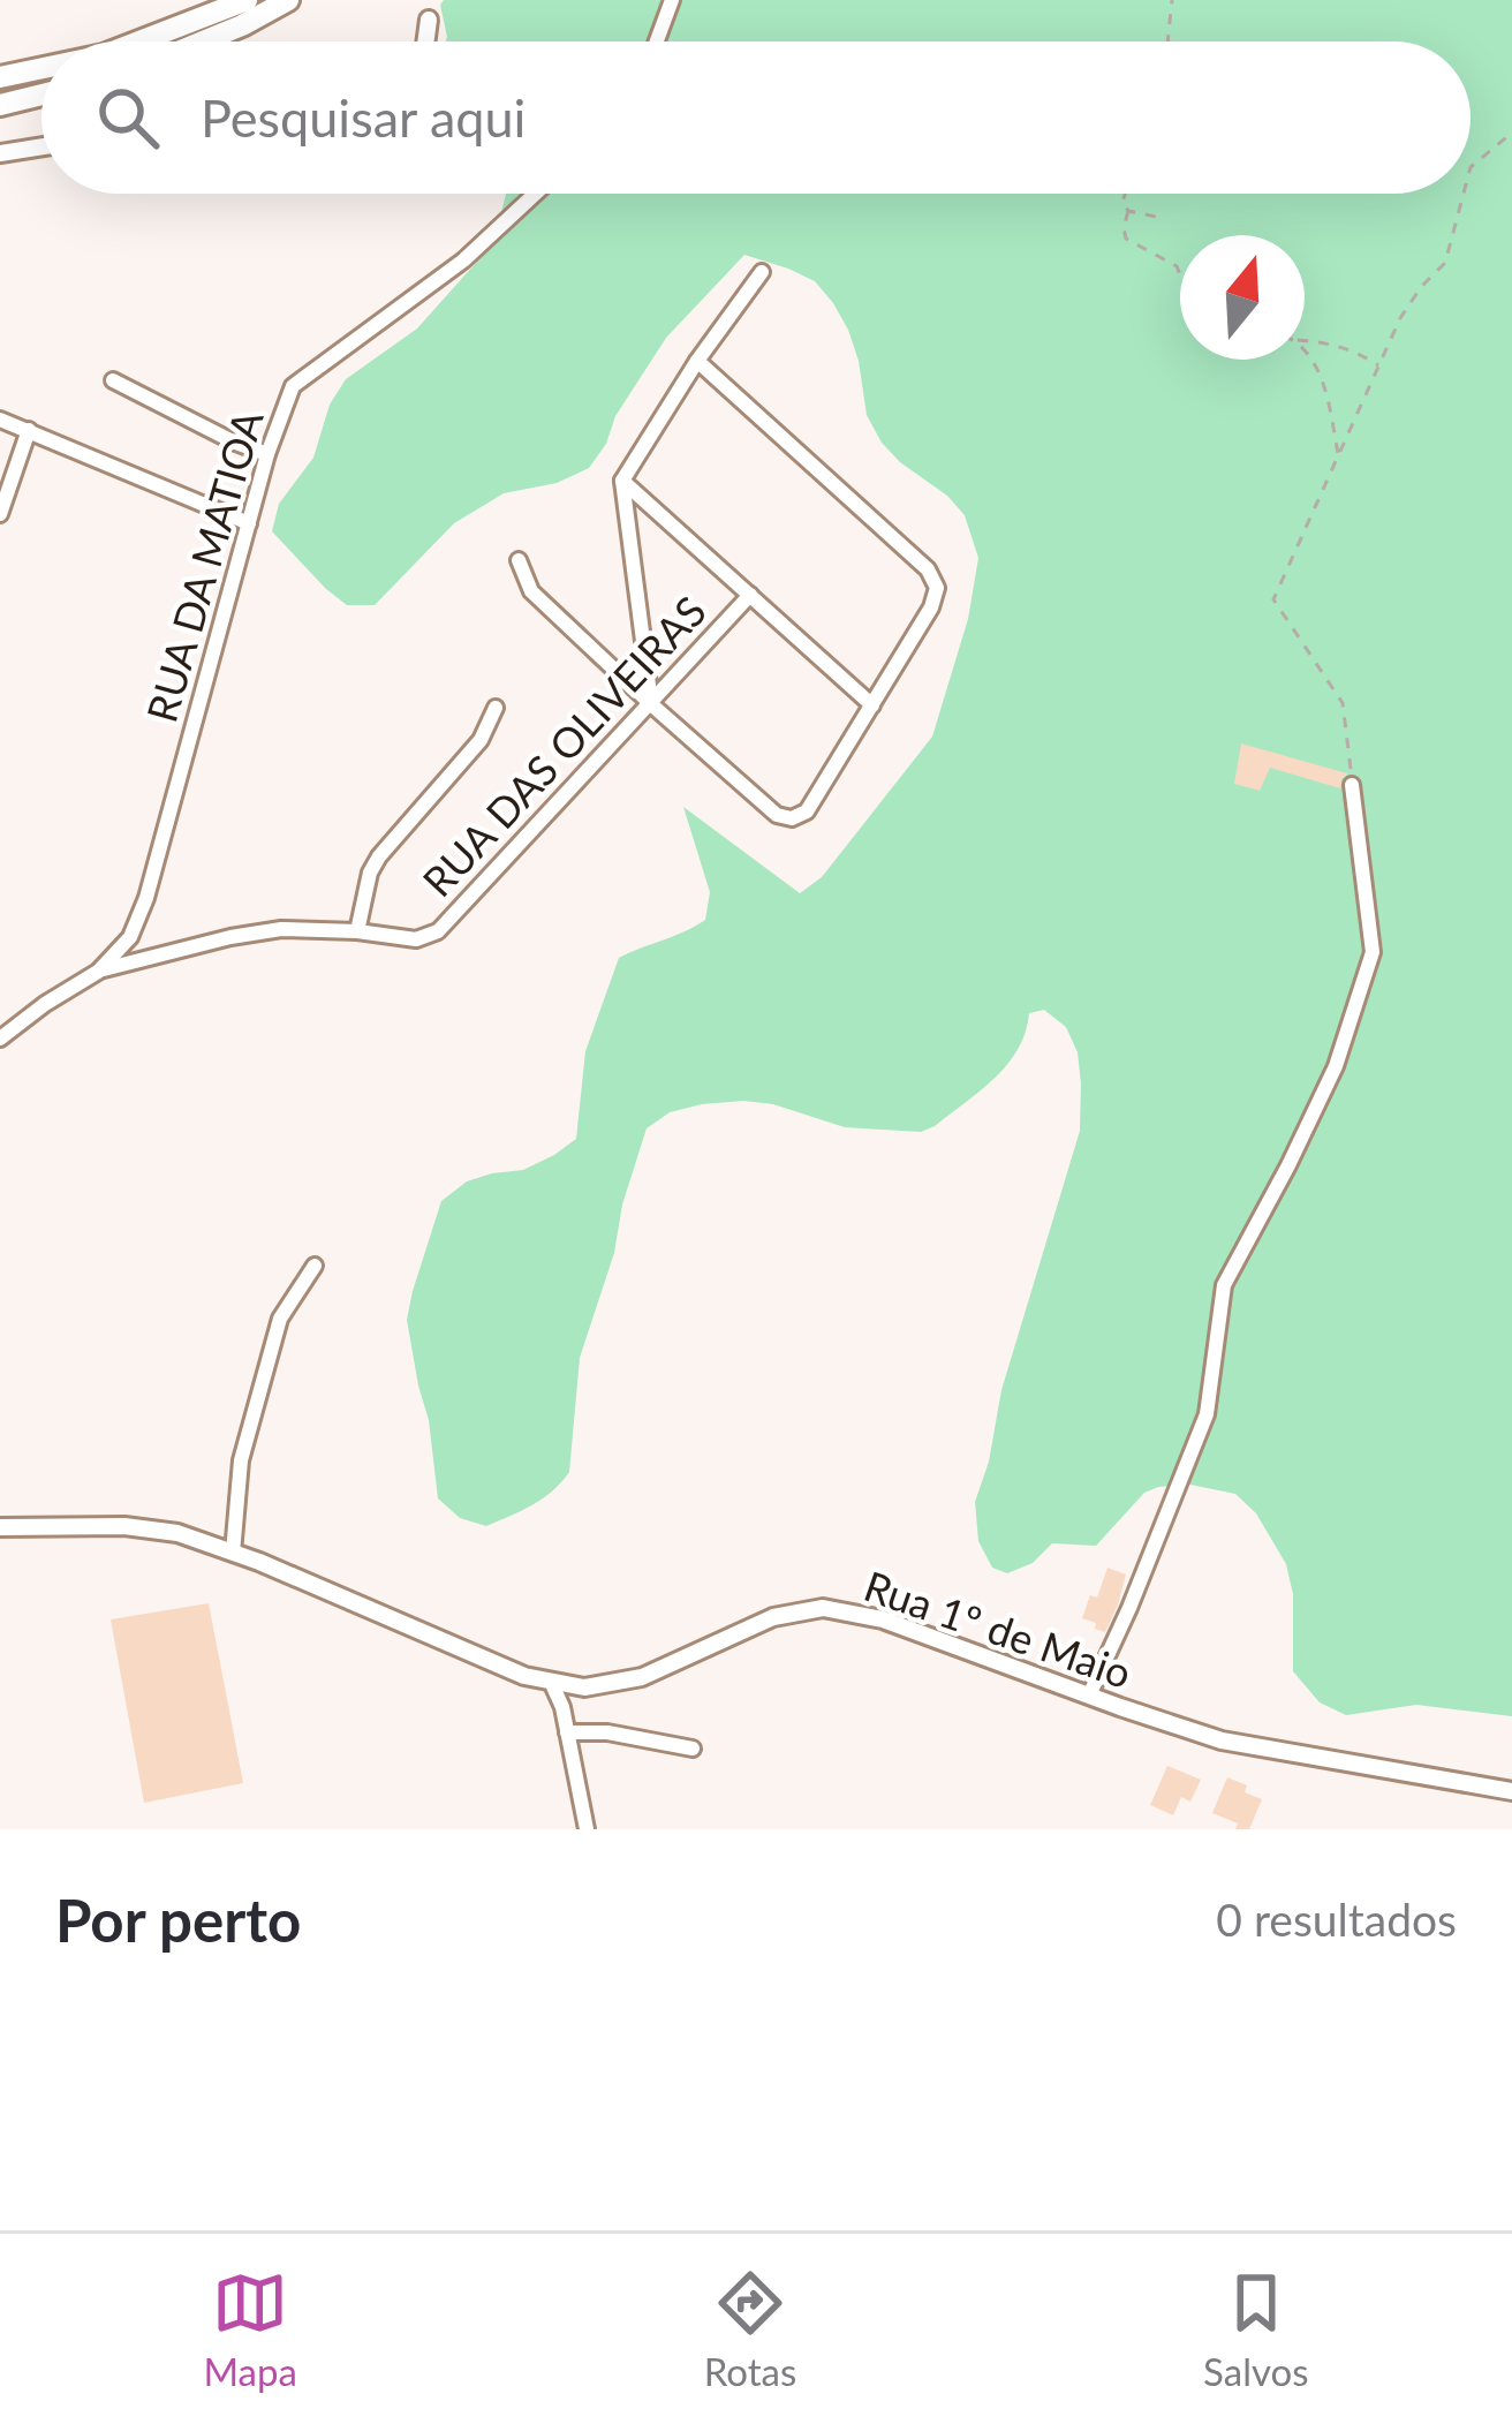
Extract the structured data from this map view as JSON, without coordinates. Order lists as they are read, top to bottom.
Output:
{
  "streets": {
    "street": ["RUA DA MATIOA", "RUA DAS OLIVEIRAS", "Rua 1º de Maio"]
  },
  "crossings": [
    ["RUA DA MATIOA", "RUA DAS OLIVEIRAS"]
  ],
  "north": "top",
  "page": {
    "search": "Pesquisar aqui",
    "heading": ["Por perto", "0 resultados"],
    "nav": ["Mapa", "Rotas", "Salvos"]
  }
}
